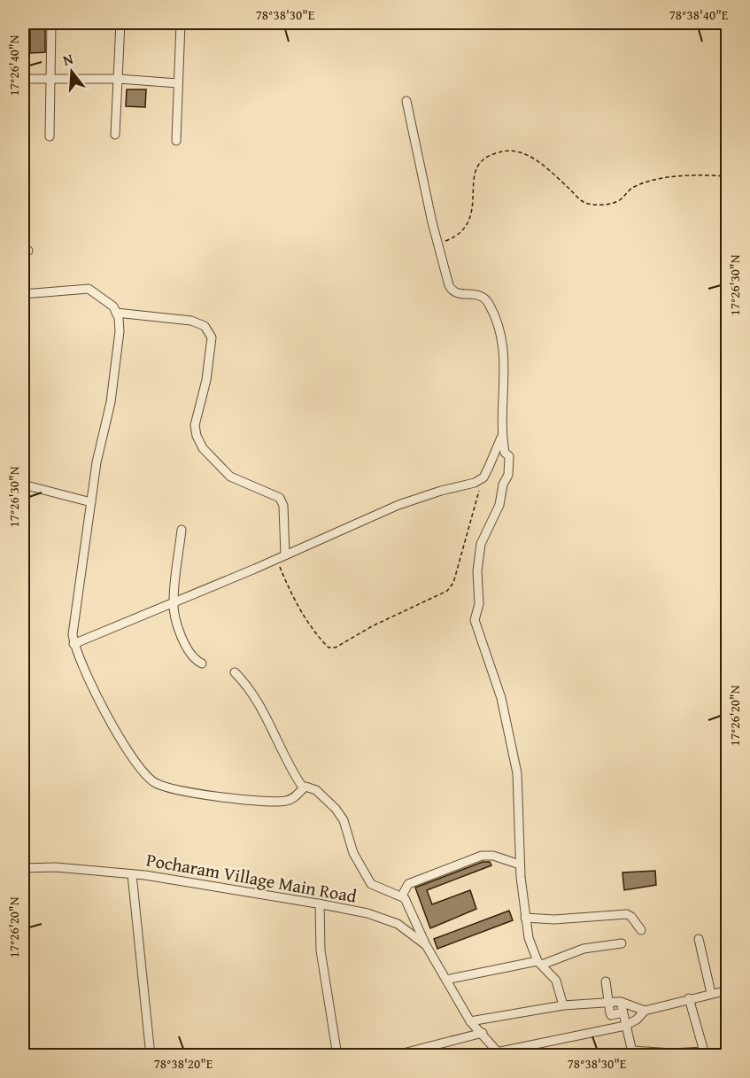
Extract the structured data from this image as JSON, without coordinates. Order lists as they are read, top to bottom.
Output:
{
  "streets": {
    "street": ["Pocharam Village Main Road"]
  },
  "north": "top",
  "coordinates": [
    "78°38'30\"E",
    "78°38'40\"E",
    "17°26'40\"N",
    "17°26'30\"N",
    "17°26'20\"N",
    "78°38'20\"E"
  ]
}
